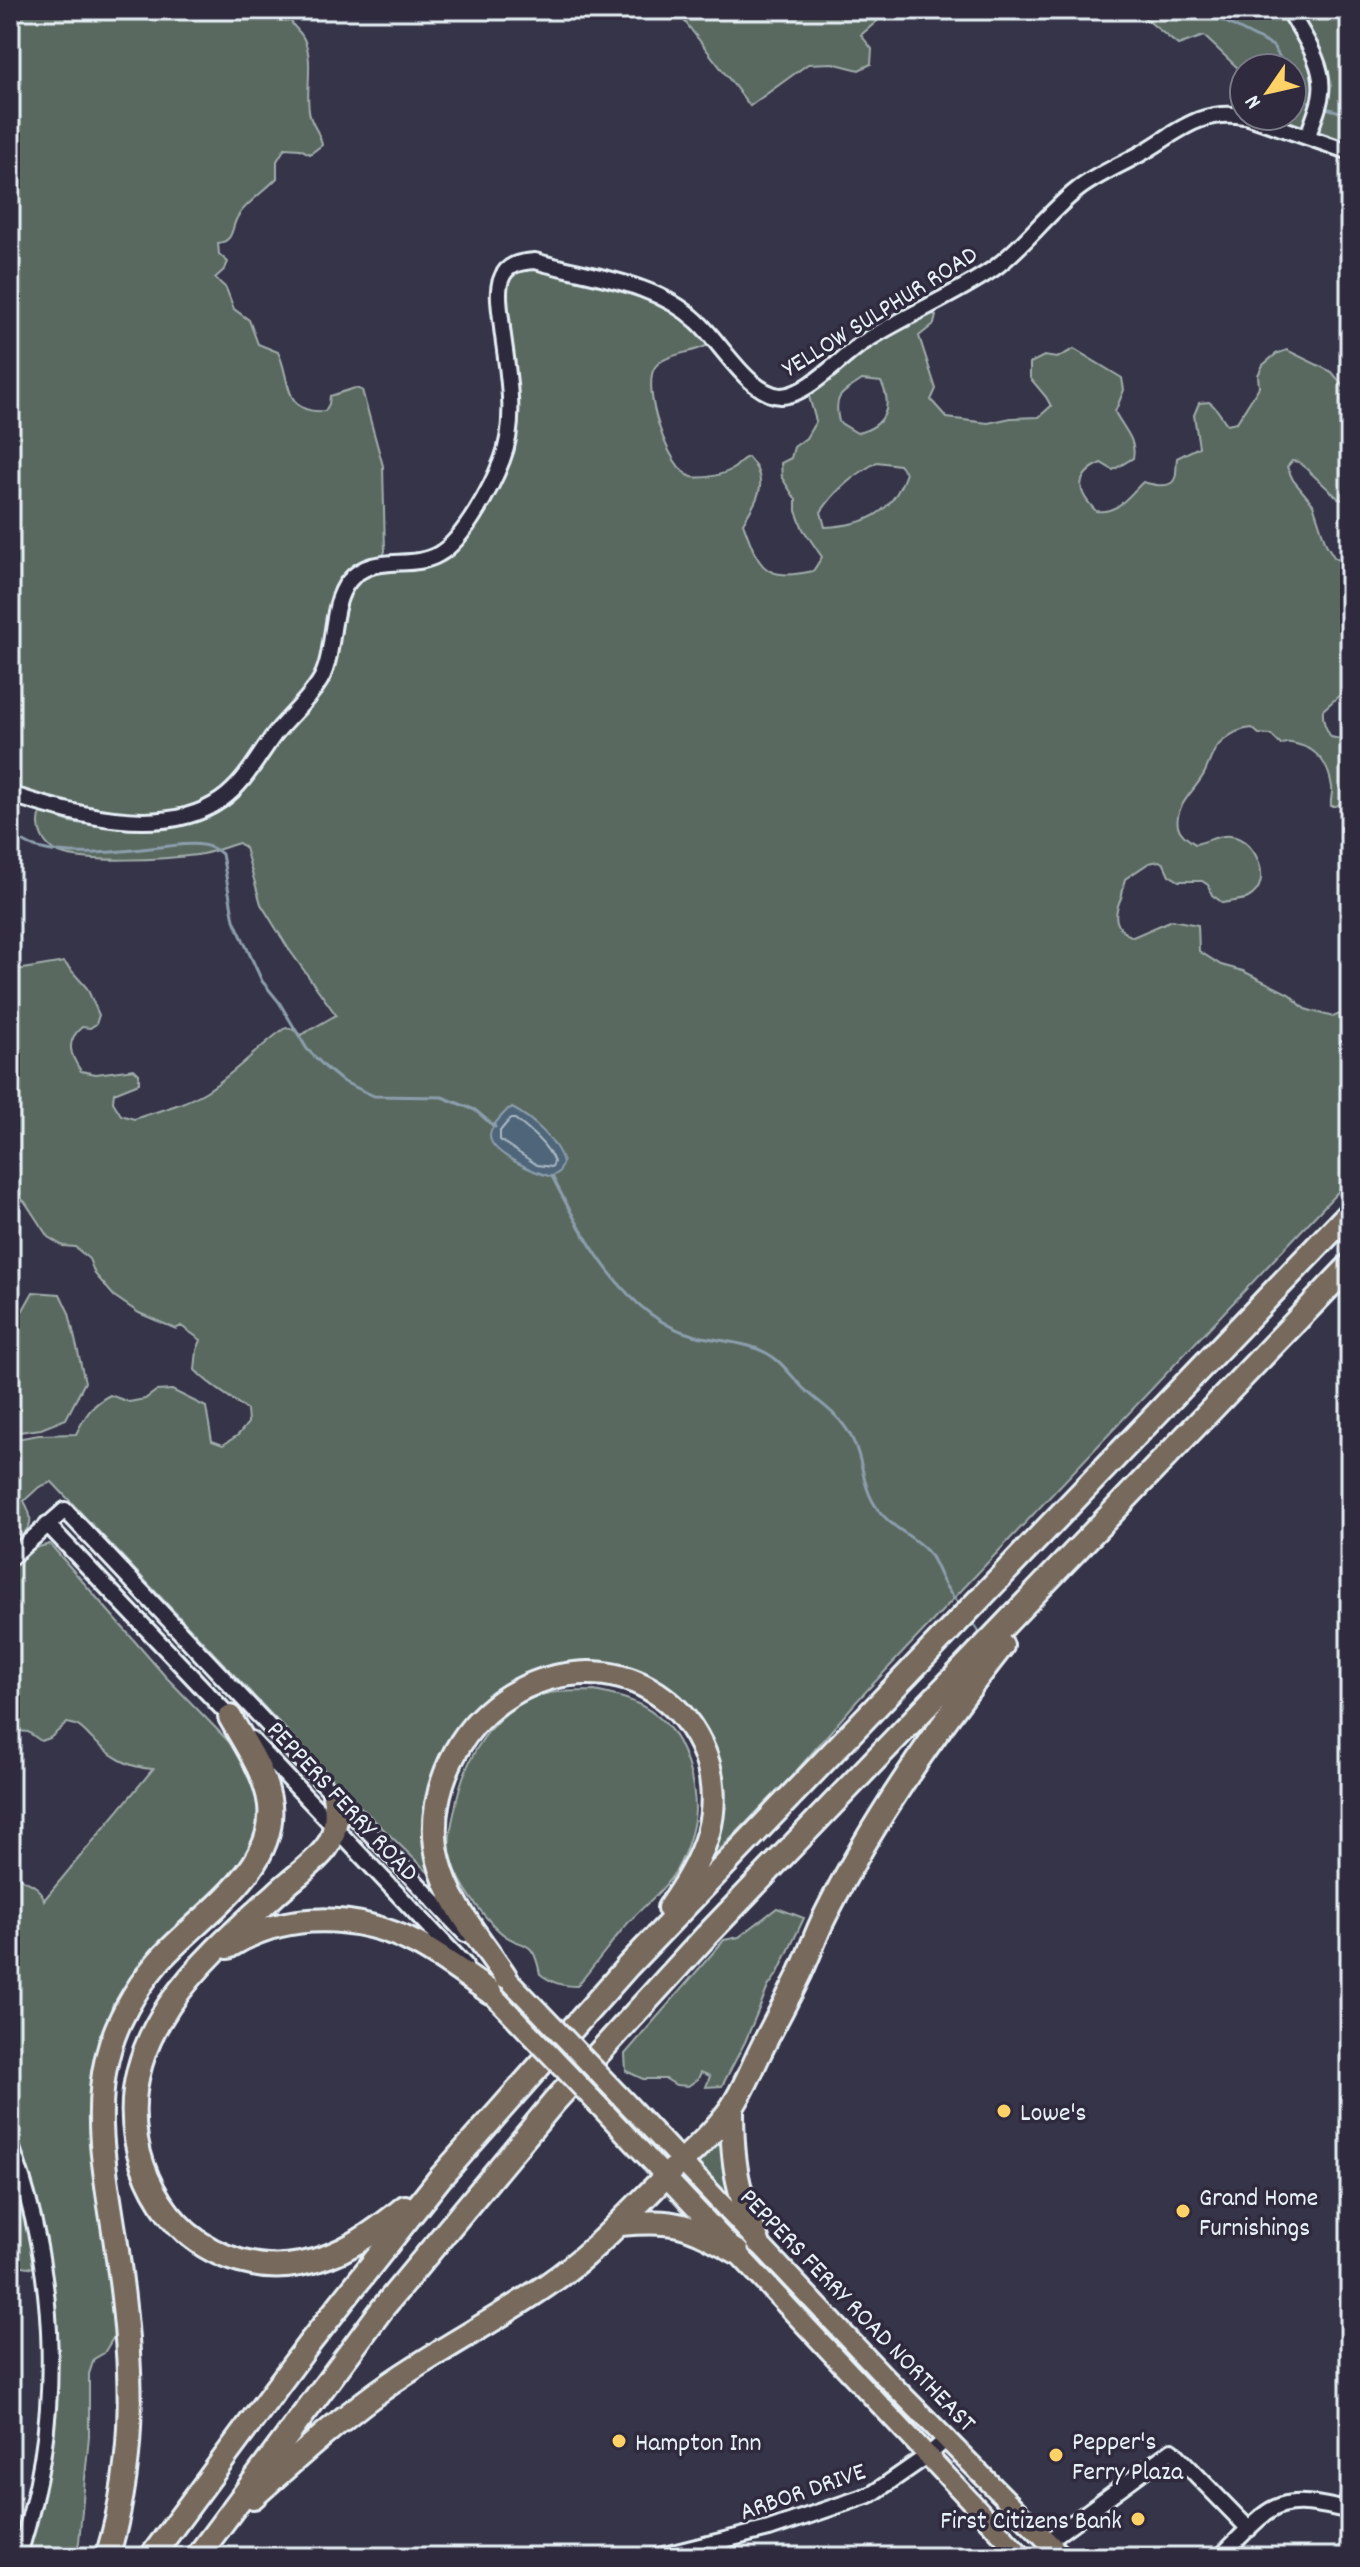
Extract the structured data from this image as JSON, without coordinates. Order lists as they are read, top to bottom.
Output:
{
  "streets": {
    "main road": ["PEPPERS FERRY ROAD", "PEPPERS FERRY ROAD NORTHEAST"],
    "street": ["YELLOW SULPHUR ROAD", "ARBOR DRIVE"]
  },
  "crossings": [
    ["PEPPERS FERRY ROAD", "PEPPERS FERRY ROAD NORTHEAST"],
    ["PEPPERS FERRY ROAD NORTHEAST", "ARBOR DRIVE"]
  ],
  "places": [
    "Lowe's",
    "Grand Home Furnishings",
    "Hampton Inn",
    "Pepper's Ferry Plaza",
    "First Citizens Bank"
  ],
  "north": "bottom left"
}
